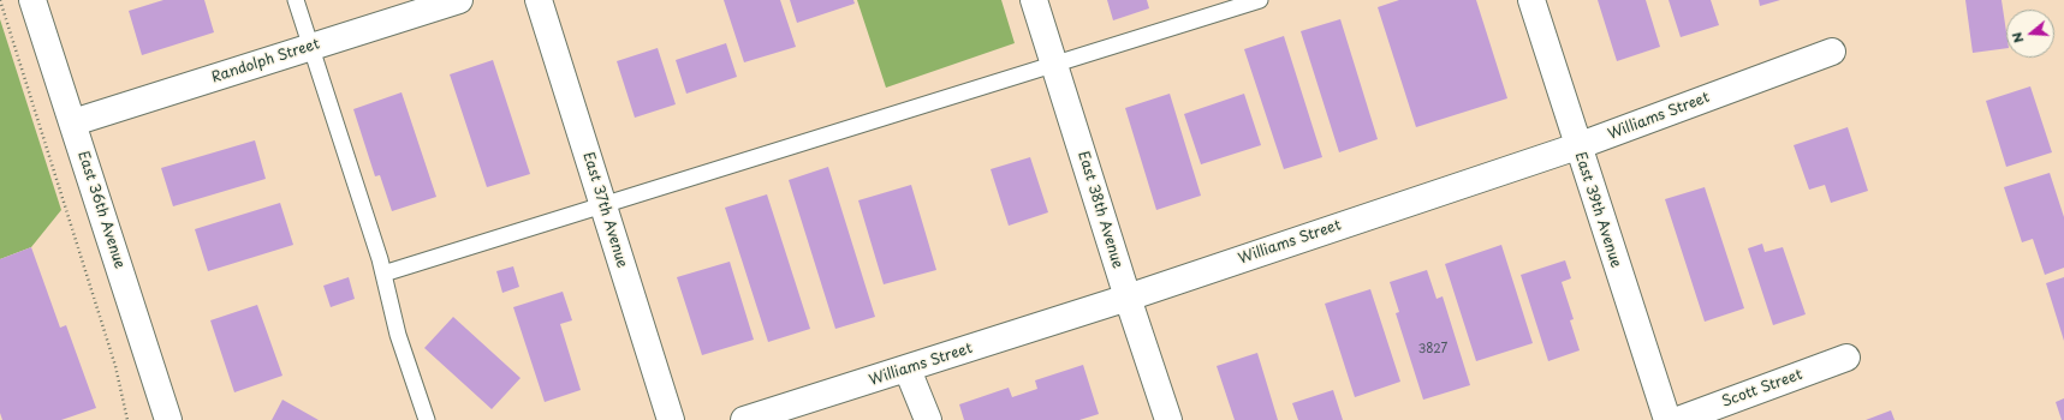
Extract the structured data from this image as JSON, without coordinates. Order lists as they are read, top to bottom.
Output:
{
  "streets": {
    "street": [
      "Randolph Street",
      "Williams Street",
      "East 36th Avenue",
      "East 37th Avenue",
      "East 38th Avenue",
      "East 39th Avenue",
      "Scott Street"
    ]
  },
  "crossings": [
    ["Randolph Street", "East 36th Avenue"],
    ["Williams Street", "East 38th Avenue"],
    ["Williams Street", "East 39th Avenue"]
  ],
  "house_numbers": ["3827"],
  "north": "left"
}
